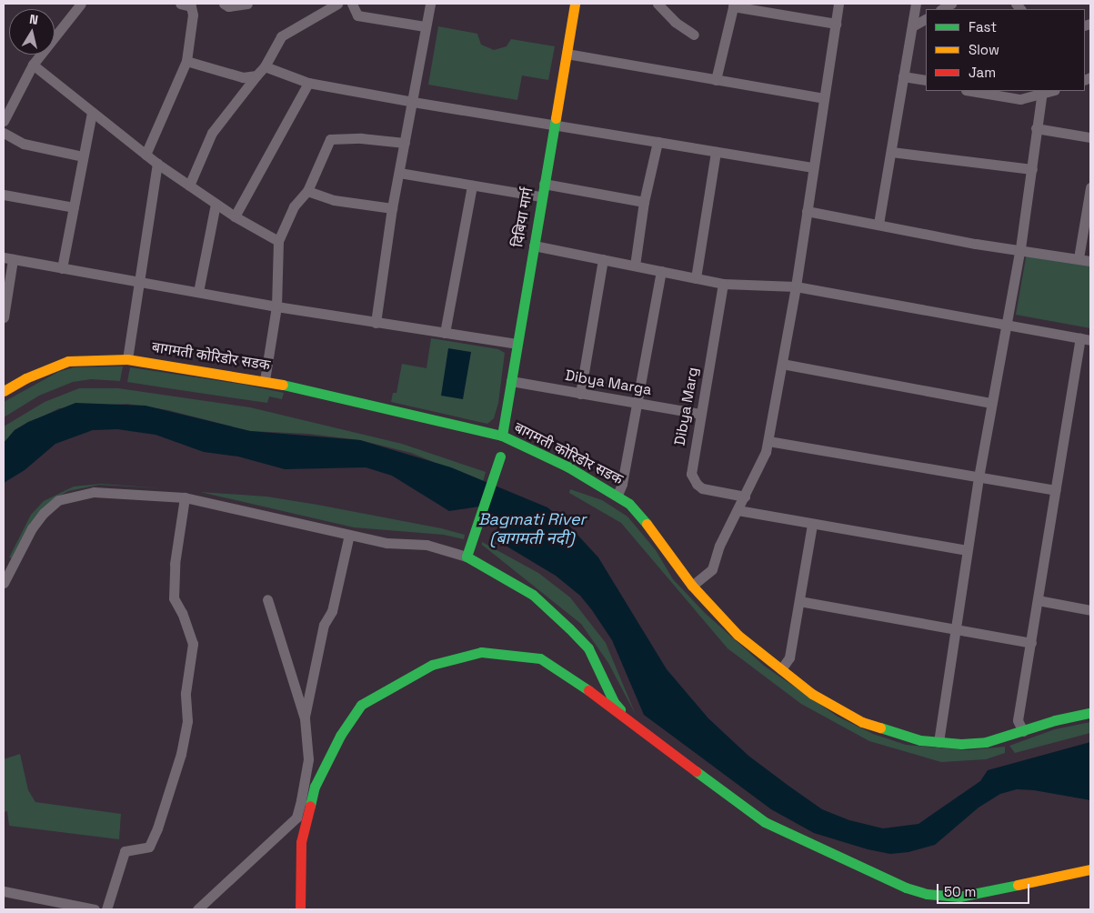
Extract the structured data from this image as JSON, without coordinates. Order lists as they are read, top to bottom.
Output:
{
  "streets": {
    "main road": ["दिबिया मार्ग", "बागमती कोरिडोर सडक"],
    "street": ["Dibya Marga", "Dibya Marg"]
  },
  "crossings": [
    ["दिबिया मार्ग", "बागमती कोरिडोर सडक"],
    ["दिबिया मार्ग", "Dibya Marga"],
    ["Dibya Marga", "Dibya Marg"]
  ],
  "water": ["Bagmati River (बागमती नदी)"],
  "legend": ["Fast", "Slow", "Jam"],
  "scale_bar": "50 m",
  "north": "top"
}
